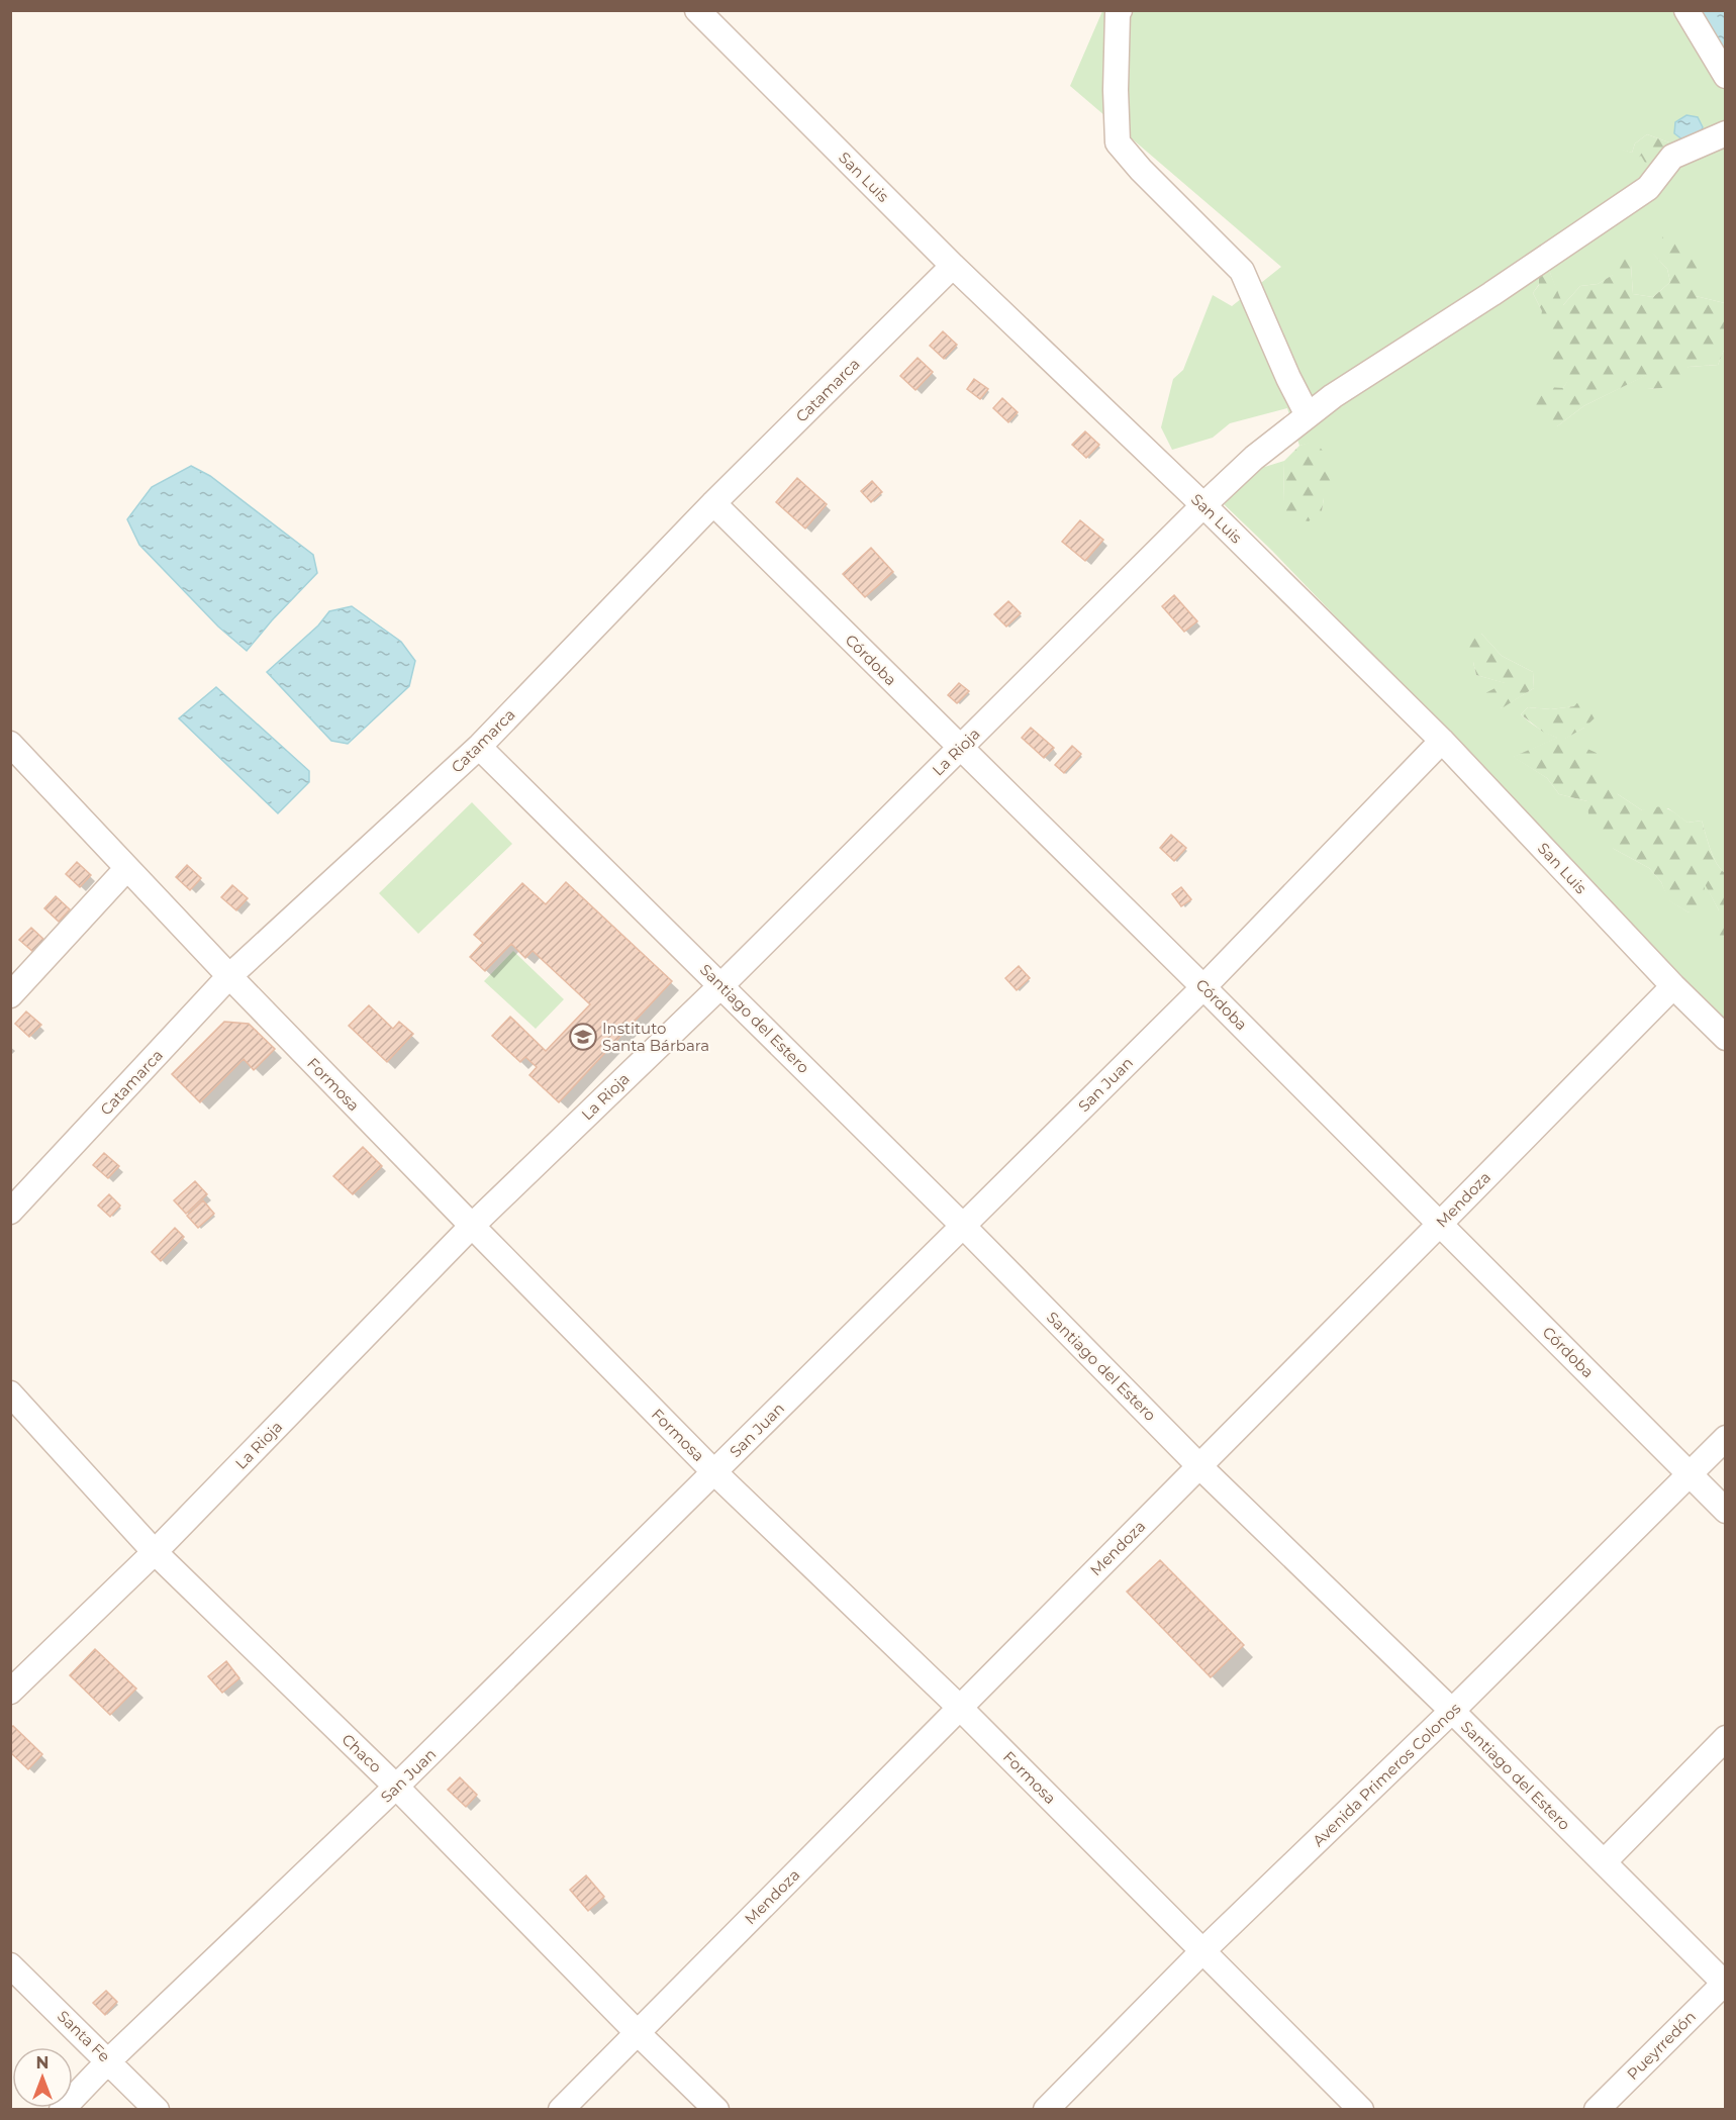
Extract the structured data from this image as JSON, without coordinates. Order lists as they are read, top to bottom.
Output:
{
  "streets": {
    "street": [
      "San Luis",
      "Catamarca",
      "Córdoba",
      "La Rioja",
      "Santiago del Estero",
      "Formosa",
      "San Juan",
      "Mendoza",
      "Chaco",
      "Avenida Primeros Colonos",
      "Santa Fe",
      "Pueyrredón"
    ]
  },
  "crossings": [
    ["San Luis", "Catamarca"],
    ["San Luis", "La Rioja"],
    ["San Luis", "San Juan"],
    ["San Luis", "Mendoza"],
    ["Catamarca", "Córdoba"],
    ["Catamarca", "Santiago del Estero"],
    ["Catamarca", "Formosa"],
    ["Córdoba", "La Rioja"],
    ["Córdoba", "San Juan"],
    ["Córdoba", "Mendoza"],
    ["Córdoba", "Avenida Primeros Colonos"],
    ["La Rioja", "Santiago del Estero"],
    ["La Rioja", "Formosa"],
    ["La Rioja", "Chaco"],
    ["Santiago del Estero", "San Juan"],
    ["Santiago del Estero", "Mendoza"],
    ["Santiago del Estero", "Avenida Primeros Colonos"],
    ["Santiago del Estero", "Pueyrredón"],
    ["Formosa", "San Juan"],
    ["Formosa", "Mendoza"],
    ["Formosa", "Avenida Primeros Colonos"],
    ["San Juan", "Chaco"],
    ["San Juan", "Santa Fe"],
    ["Mendoza", "Chaco"]
  ],
  "places": {
    "school or university": ["Instituto Santa Bárbara"]
  },
  "north": "top"
}
